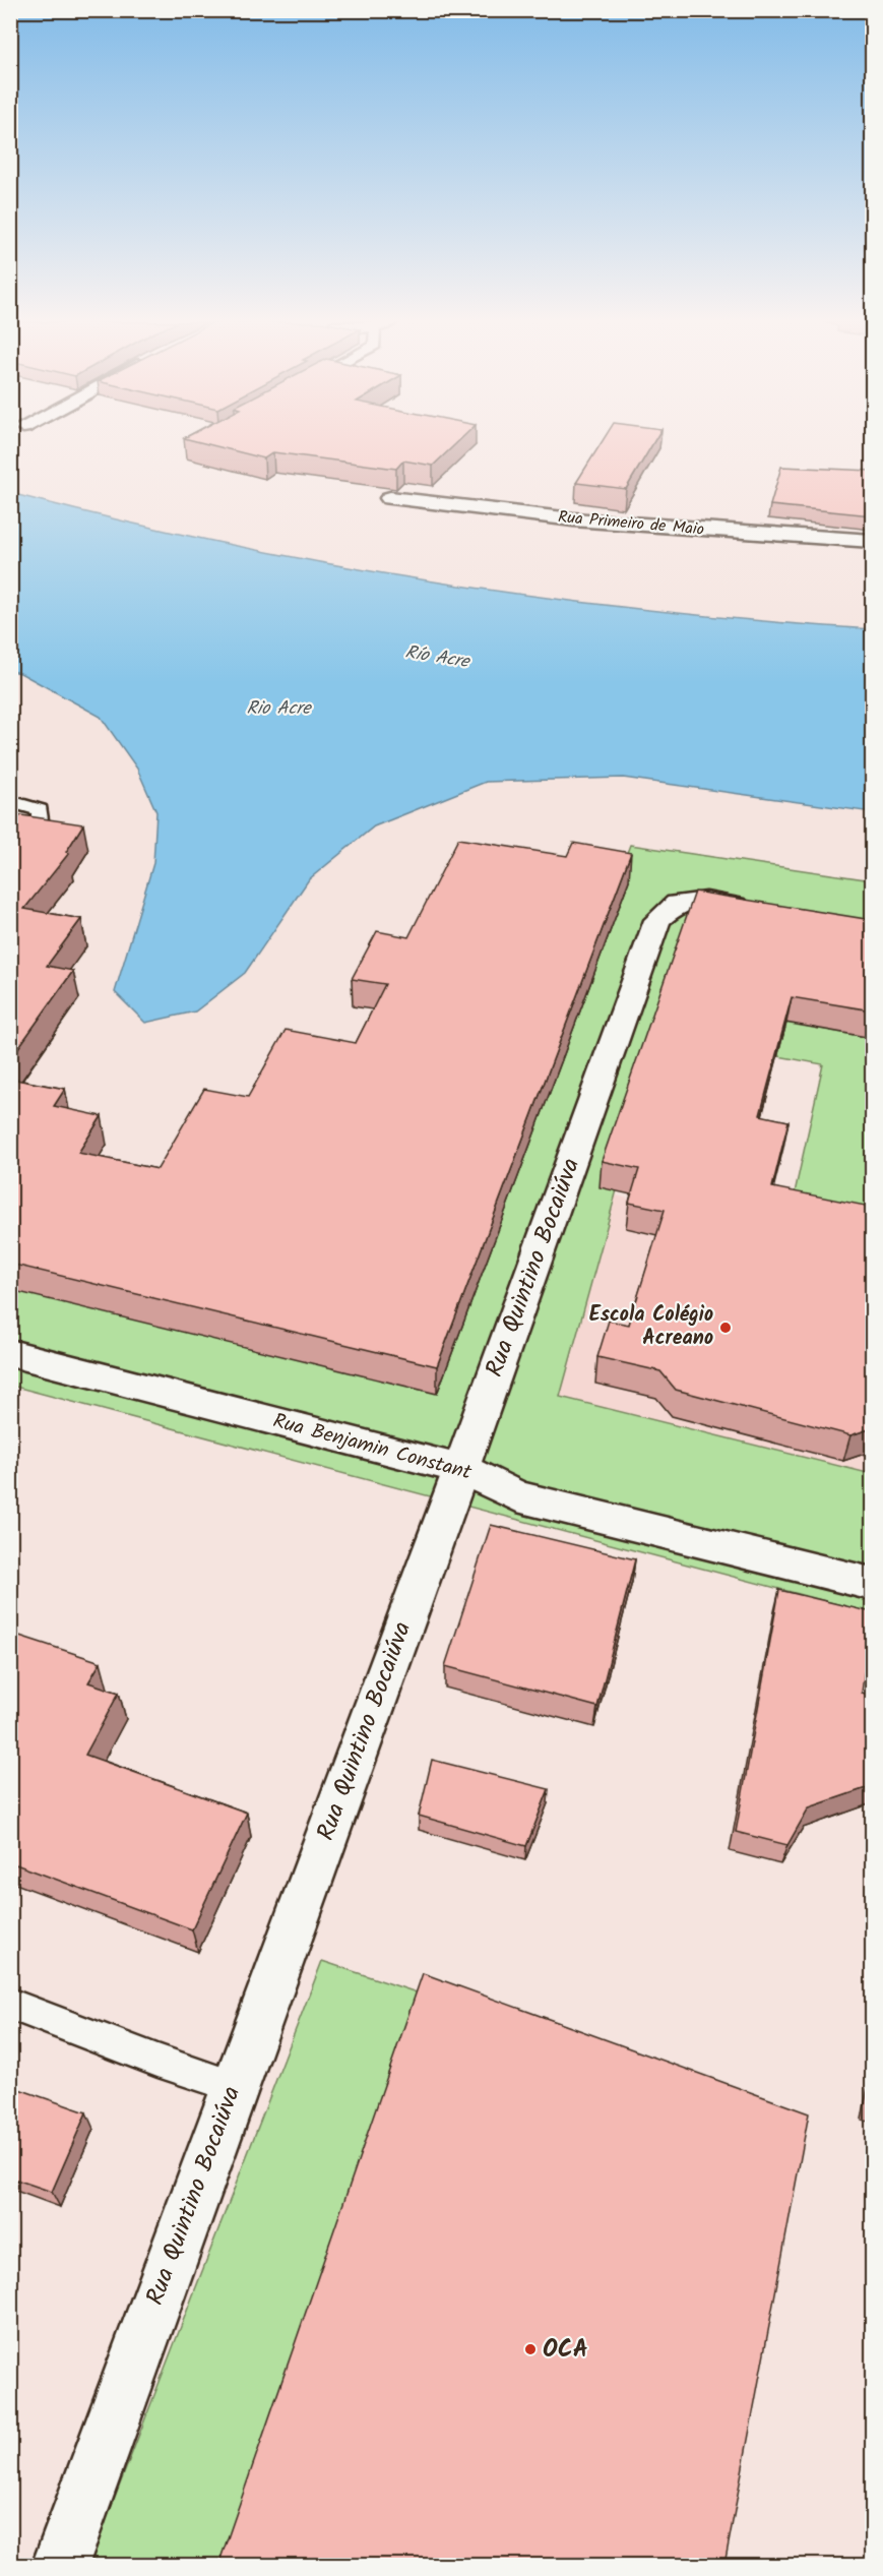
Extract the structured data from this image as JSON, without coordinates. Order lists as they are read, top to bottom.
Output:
{
  "streets": {
    "street": ["Rua Primeiro de Maio", "Rua Quintino Bocaiúva", "Rua Benjamin Constant"]
  },
  "crossings": [
    ["Rua Quintino Bocaiúva", "Rua Benjamin Constant"]
  ],
  "water": ["Río Acre", "Rio Acre"],
  "places": ["Escola Colégio Acreano", "OCA"]
}
